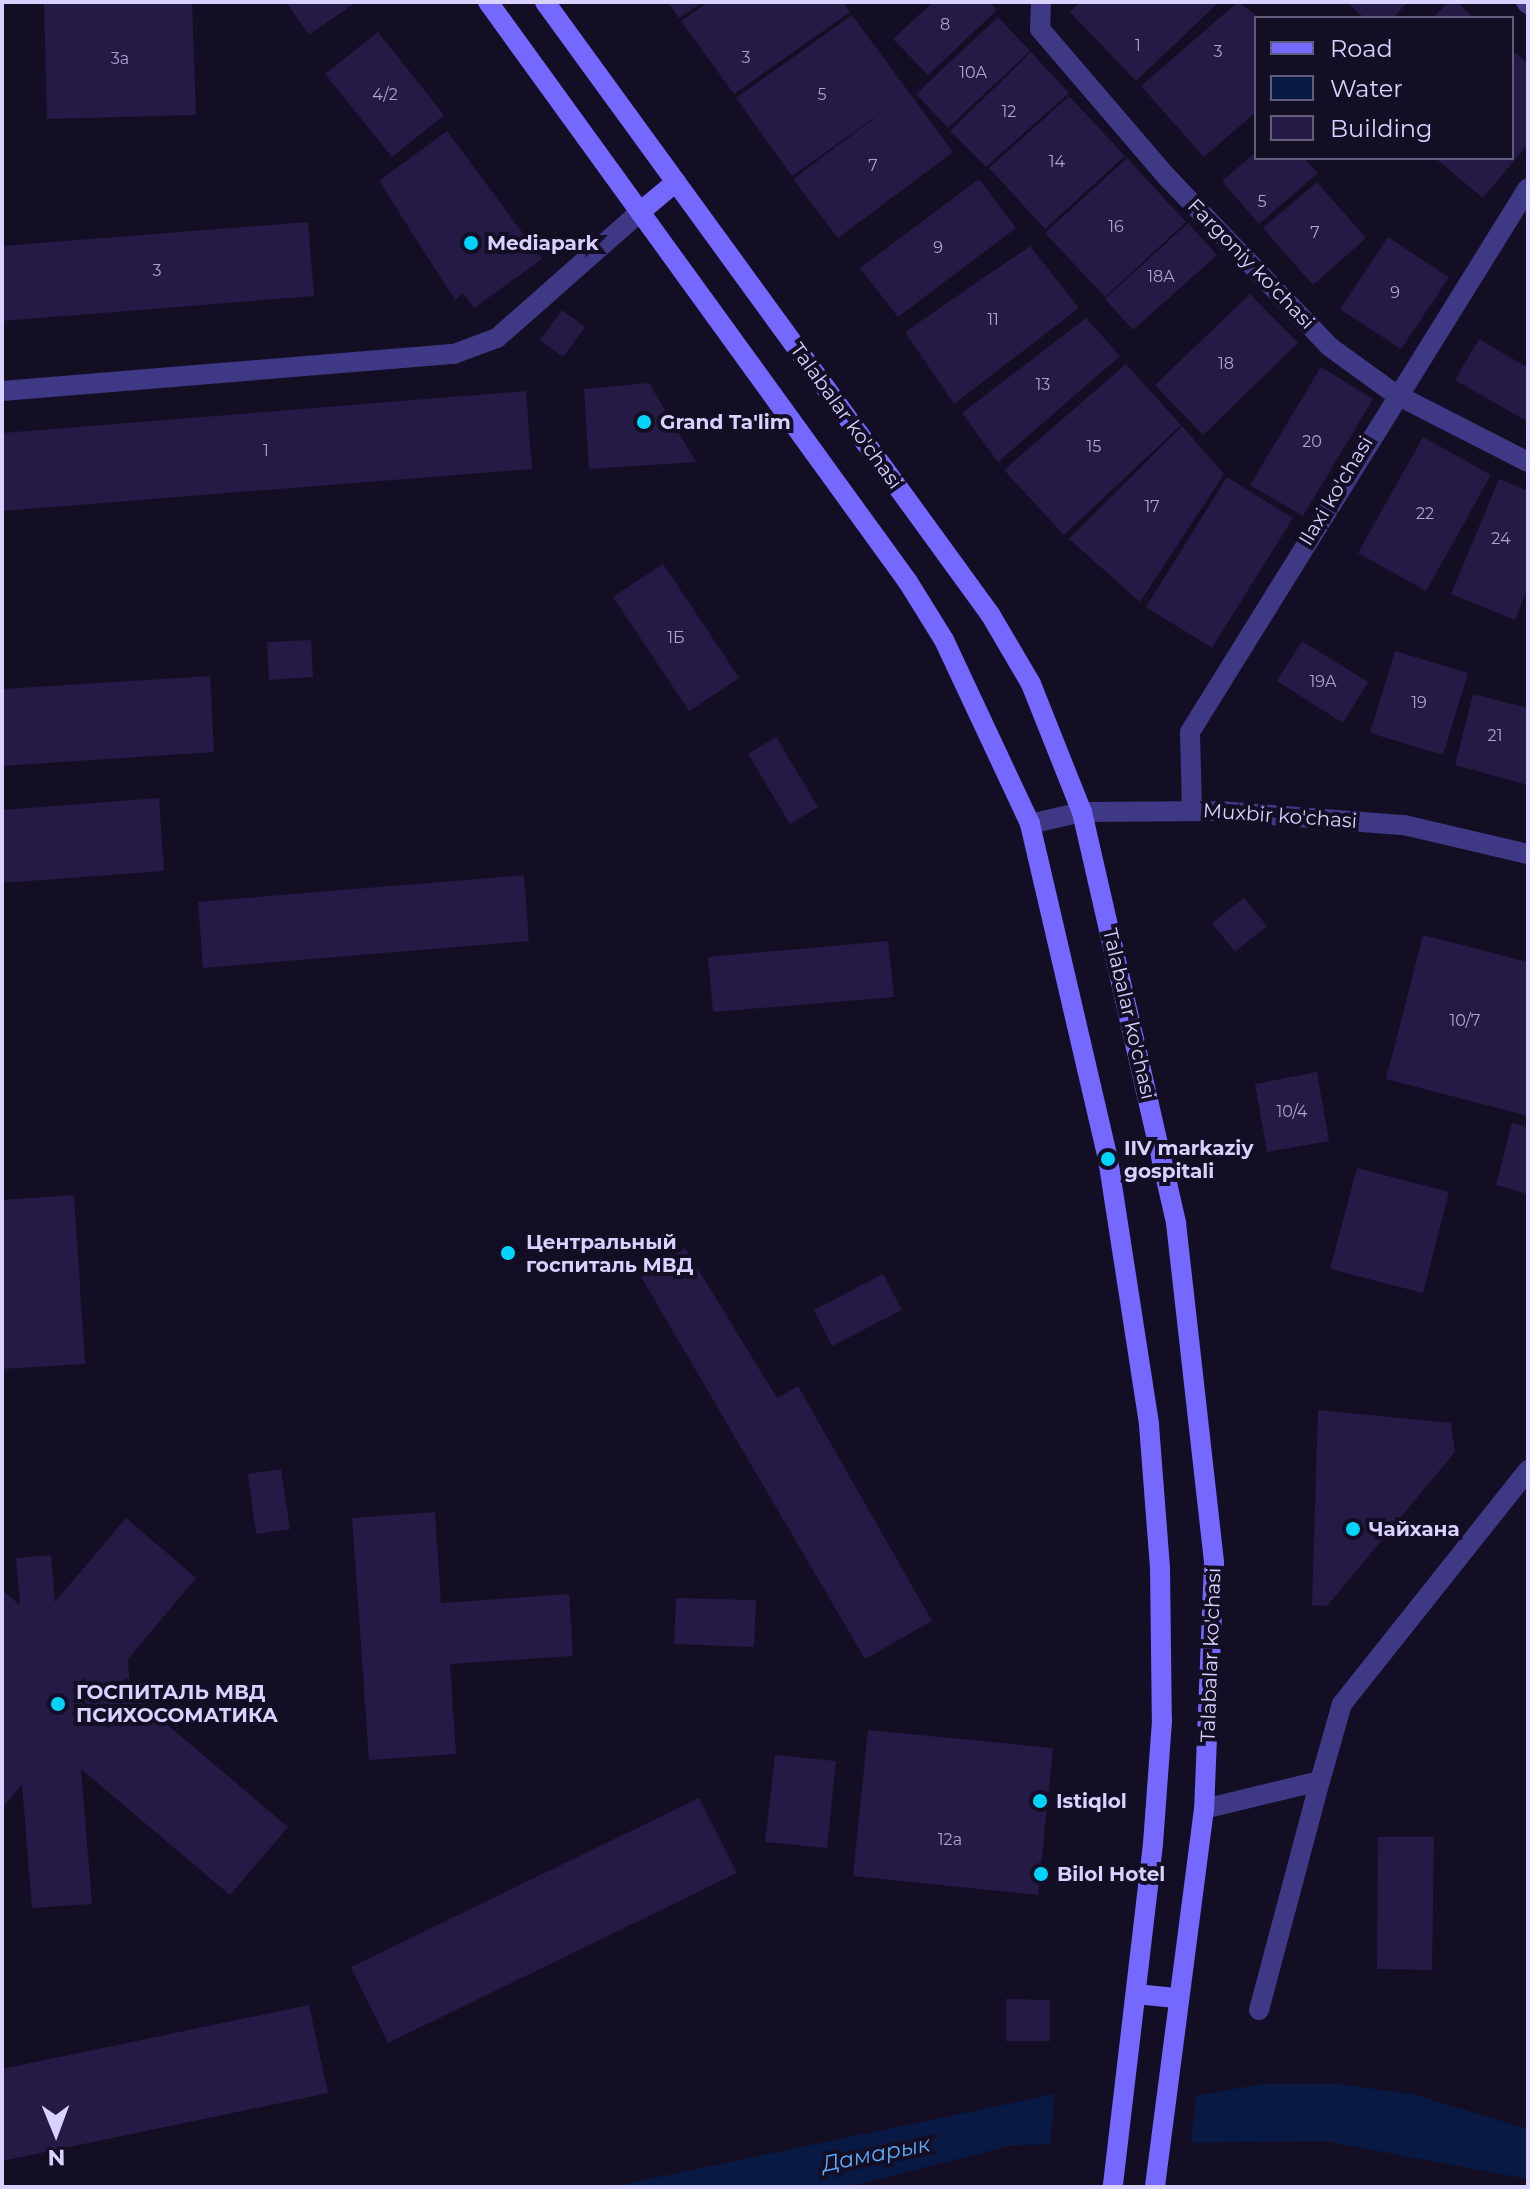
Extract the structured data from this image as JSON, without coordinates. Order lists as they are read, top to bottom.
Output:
{
  "streets": {
    "main road": ["Talabalar ko'chasi"],
    "street": ["Fargoniy ko'chasi", "Ilaxi ko'chasi", "Muxbir ko'chasi"]
  },
  "crossings": [
    ["Fargoniy ko'chasi", "Ilaxi ko'chasi"],
    ["Talabalar ko'chasi", "Muxbir ko'chasi"],
    ["Ilaxi ko'chasi", "Muxbir ko'chasi"]
  ],
  "water": ["Дамарык"],
  "places": [
    "Mediapark",
    "Grand Ta'lim",
    "IIV markaziy gospitali",
    "Центральный госпиталь МВД",
    "Чайхана",
    "ГОСПИТАЛЬ МВД ПСИХОСОМАТИКА",
    "Istiqlol",
    "Bilol Hotel"
  ],
  "house_numbers": [
    "8",
    "1",
    "3",
    "3",
    "3a",
    "10A",
    "4/2",
    "5",
    "12",
    "14",
    "7",
    "5",
    "16",
    "7",
    "9",
    "3",
    "18A",
    "9",
    "11",
    "18",
    "13",
    "20",
    "15",
    "1",
    "17",
    "22",
    "24",
    "1Б",
    "19A",
    "19",
    "21",
    "10/7",
    "10/4",
    "12a"
  ],
  "legend": ["Road", "Water", "Building"],
  "north": "bottom"
}
